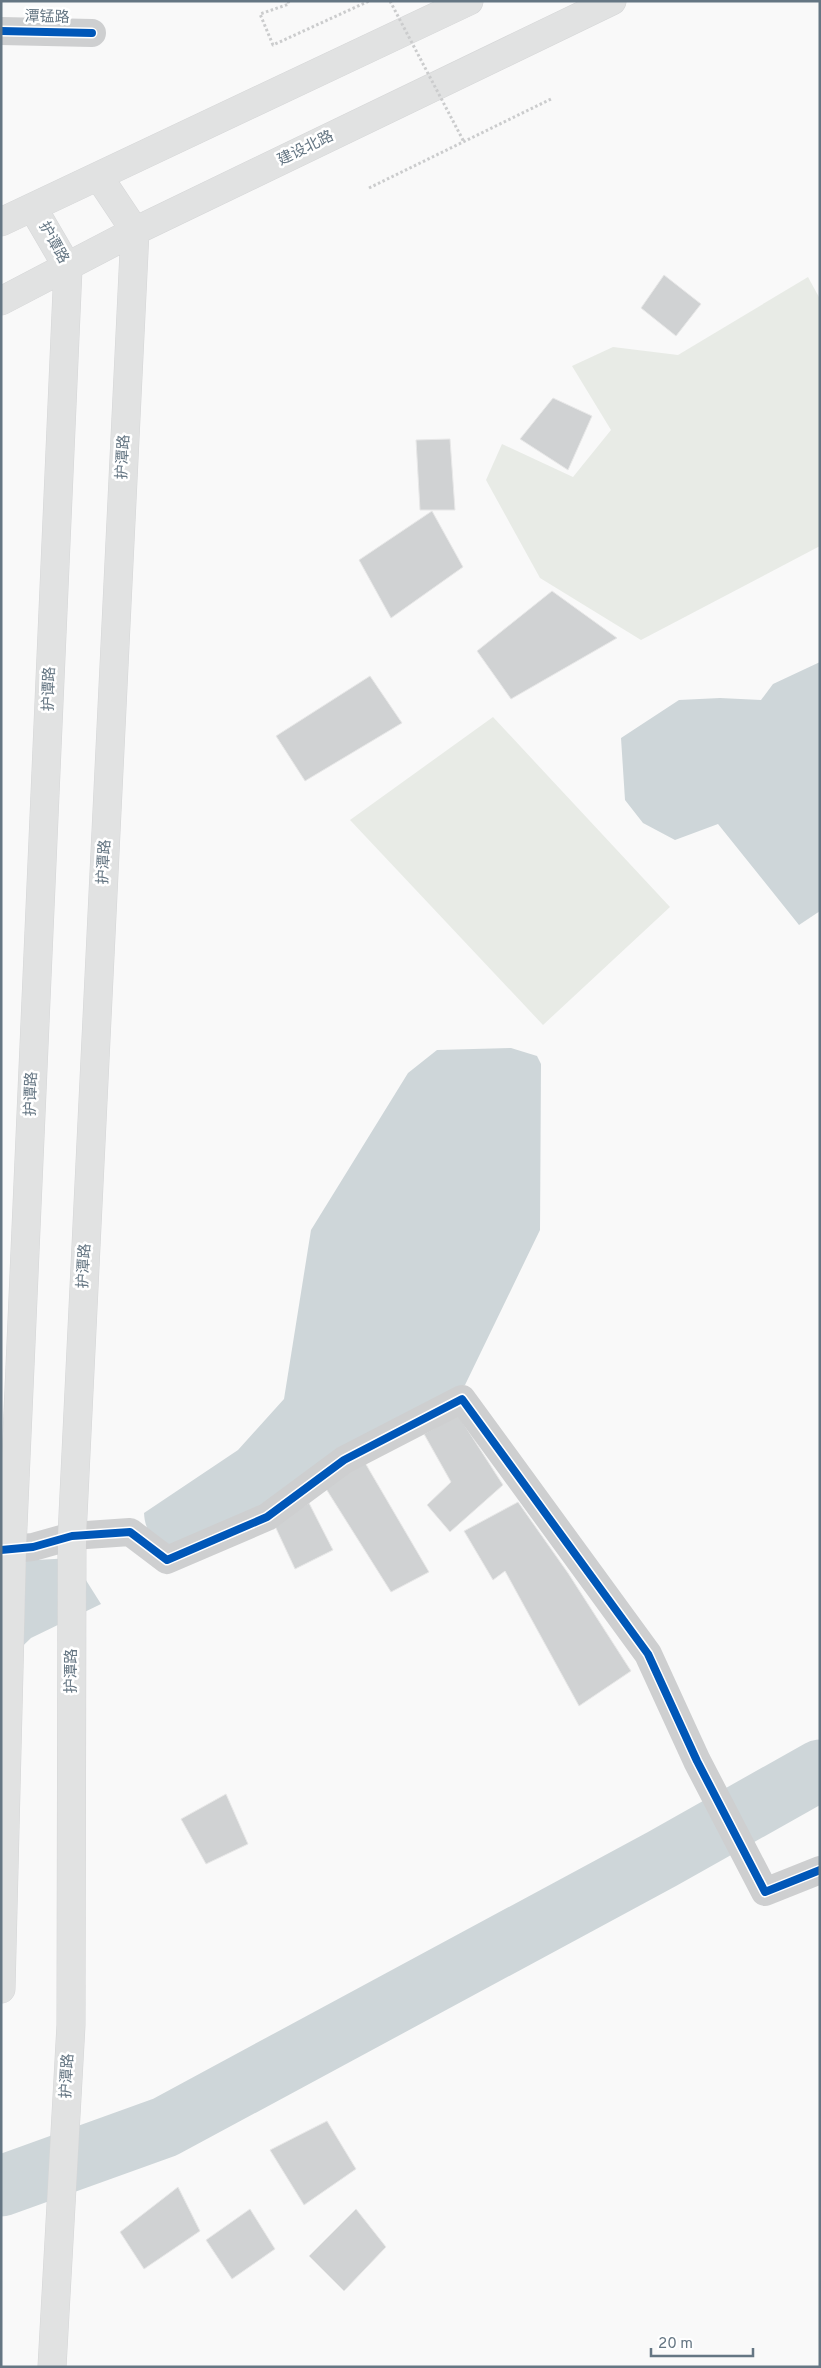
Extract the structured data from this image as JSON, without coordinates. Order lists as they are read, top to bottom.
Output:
{
  "streets": {
    "main road": ["建设北路", "护谭路", "护潭路"],
    "street": ["潭锰路"]
  },
  "crossings": [
    ["建设北路", "护谭路"],
    ["建设北路", "护潭路"]
  ],
  "scale_bar": "20 m"
}
